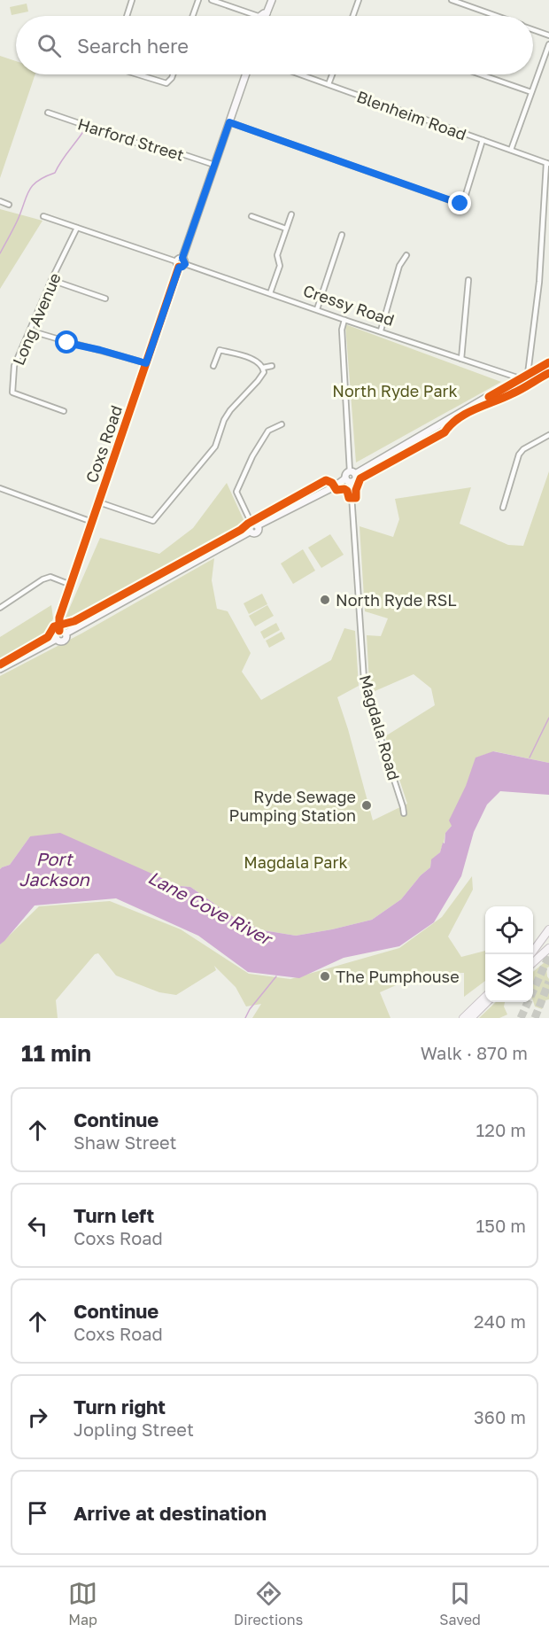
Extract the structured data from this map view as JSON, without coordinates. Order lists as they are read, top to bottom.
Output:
{
  "streets": {
    "street": [
      "Blenheim Road",
      "Harford Street",
      "Cressy Road",
      "Long Avenue",
      "Coxs Road",
      "Magdala Road"
    ]
  },
  "crossings": [
    ["Cressy Road", "Long Avenue"],
    ["Cressy Road", "Coxs Road"]
  ],
  "water": ["Port Jackson", "Lane Cove River"],
  "parks": ["North Ryde Park", "Magdala Park"],
  "places": ["North Ryde RSL", "Ryde Sewage Pumping Station", "The Pumphouse"],
  "page": {
    "search": "Search here",
    "heading": ["11 min", "Walk · 870 m"],
    "list": [
      ["Continue", "Shaw Street", "120 m"],
      ["Turn left", "Coxs Road", "150 m"],
      ["Continue", "Coxs Road", "240 m"],
      ["Turn right", "Jopling Street", "360 m"],
      "Arrive at destination"
    ],
    "nav": ["Map", "Directions", "Saved"]
  }
}
